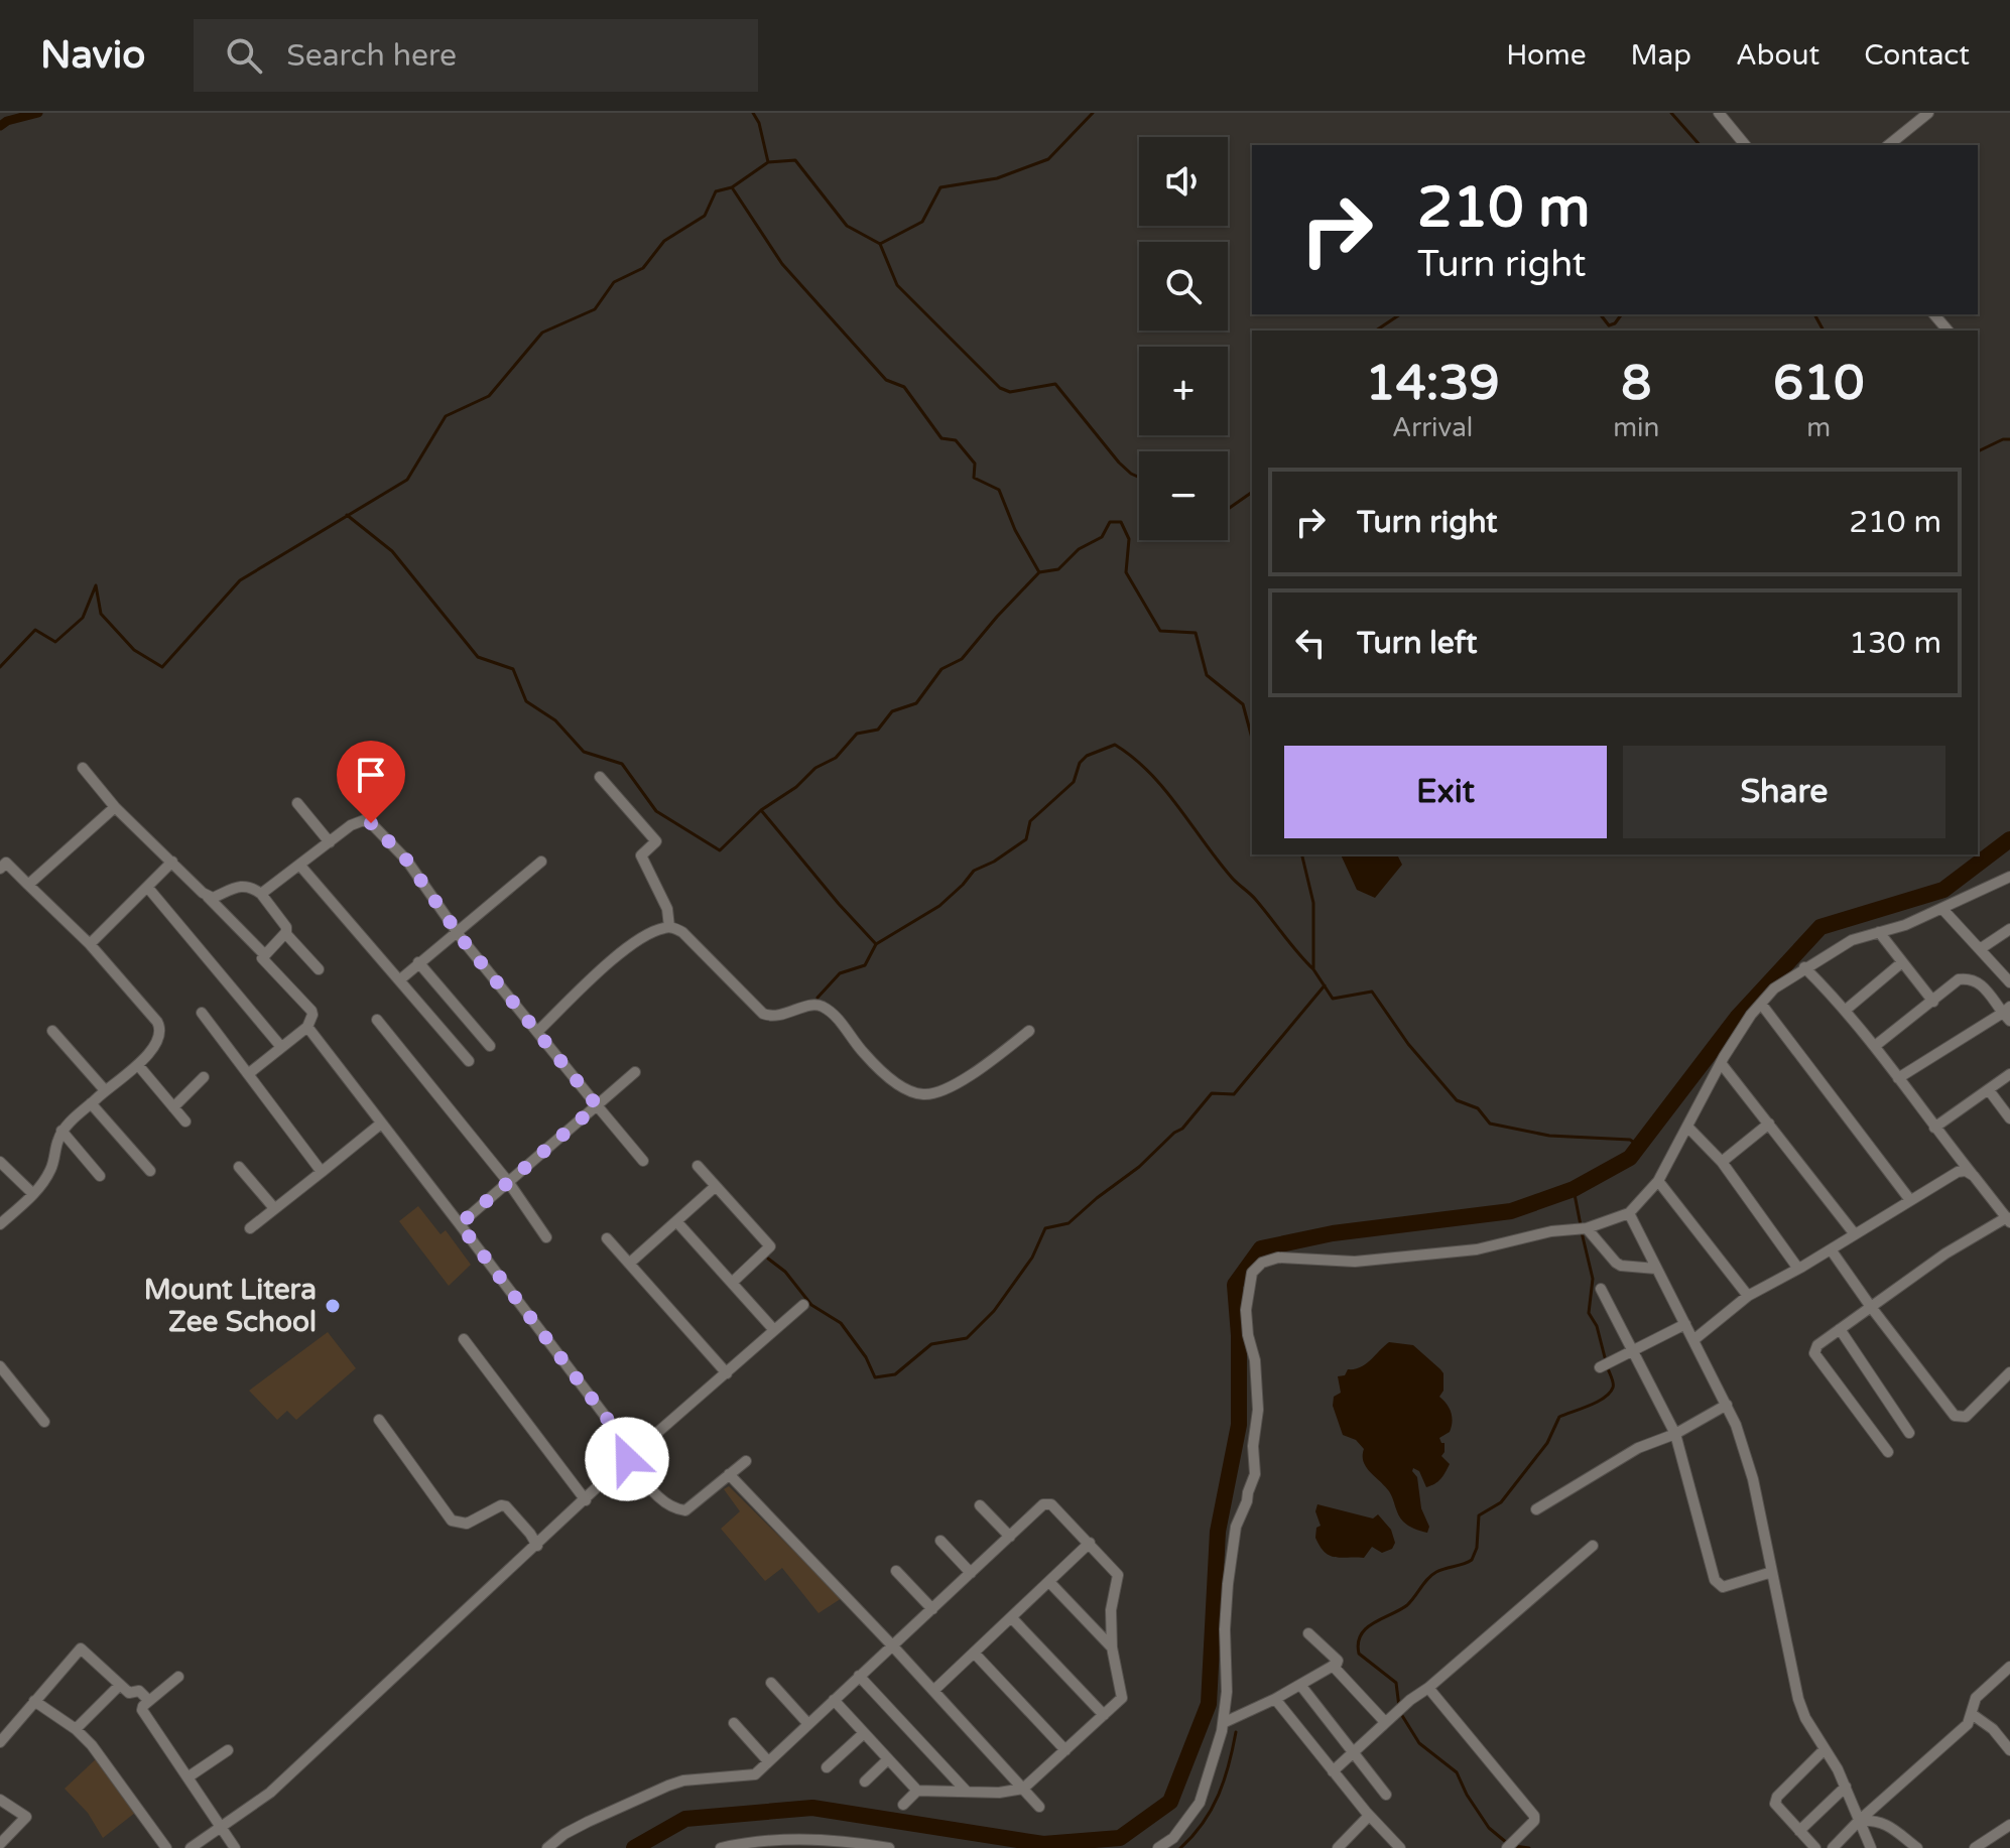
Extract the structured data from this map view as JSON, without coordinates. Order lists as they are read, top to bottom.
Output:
{
  "places": ["Mount Litera Zee School"],
  "page": {
    "header": "Navio",
    "search": "Search here",
    "nav": [
      "Home",
      "Map",
      "About",
      "Contact"
    ],
    "map_buttons": ["+", "−"],
    "turn": ["210 m", "Turn right"],
    "eta": [
      "14:39",
      "Arrival",
      "8",
      "min",
      "610",
      "m"
    ],
    "list": [
      {
        "name": "Turn right",
        "value": "210 m"
      },
      {
        "name": "Turn left",
        "value": "130 m"
      }
    ],
    "buttons": ["Exit", "Share"]
  }
}
